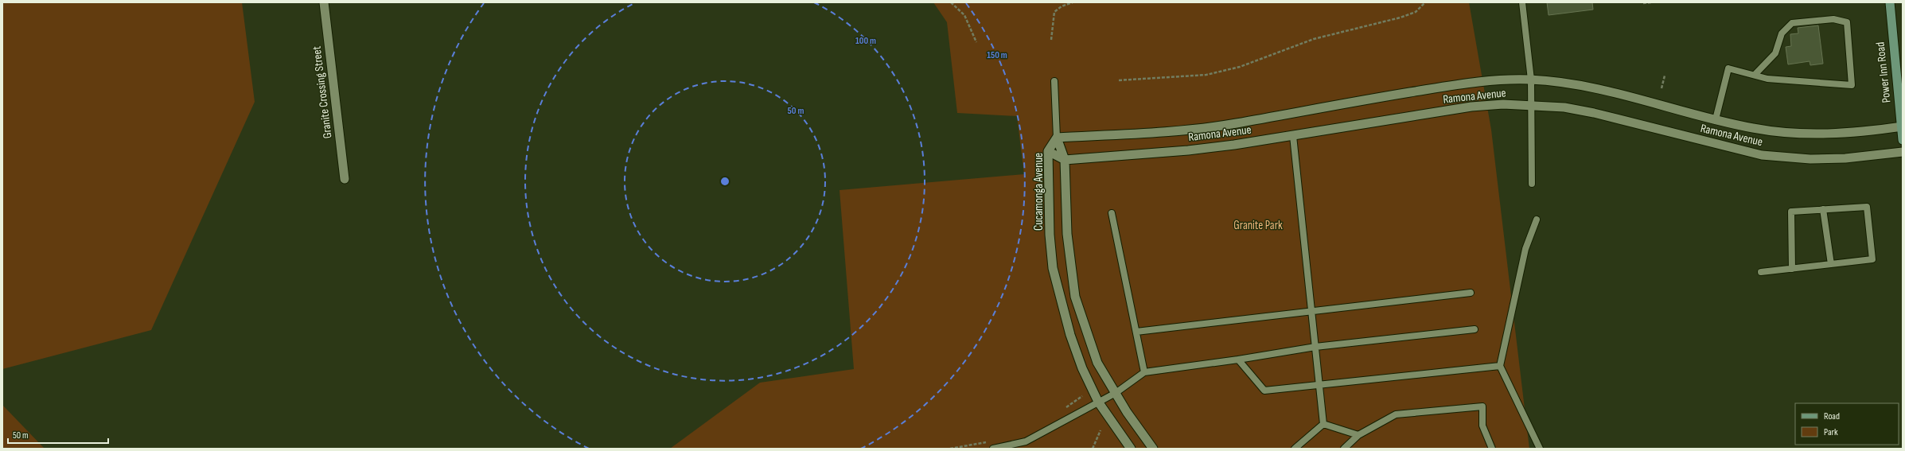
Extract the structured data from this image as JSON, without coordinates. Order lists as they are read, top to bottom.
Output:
{
  "streets": {
    "main road": ["Power Inn Road"],
    "street": ["Granite Crossing Street", "Ramona Avenue", "Cucamonga Avenue"]
  },
  "crossings": [
    ["Power Inn Road", "Ramona Avenue"],
    ["Ramona Avenue", "Cucamonga Avenue"]
  ],
  "parks": ["Granite Park"],
  "legend": ["Road", "Park"],
  "scale_bar": "50 m",
  "rings": ["100 m", "150 m", "50 m"]
}
